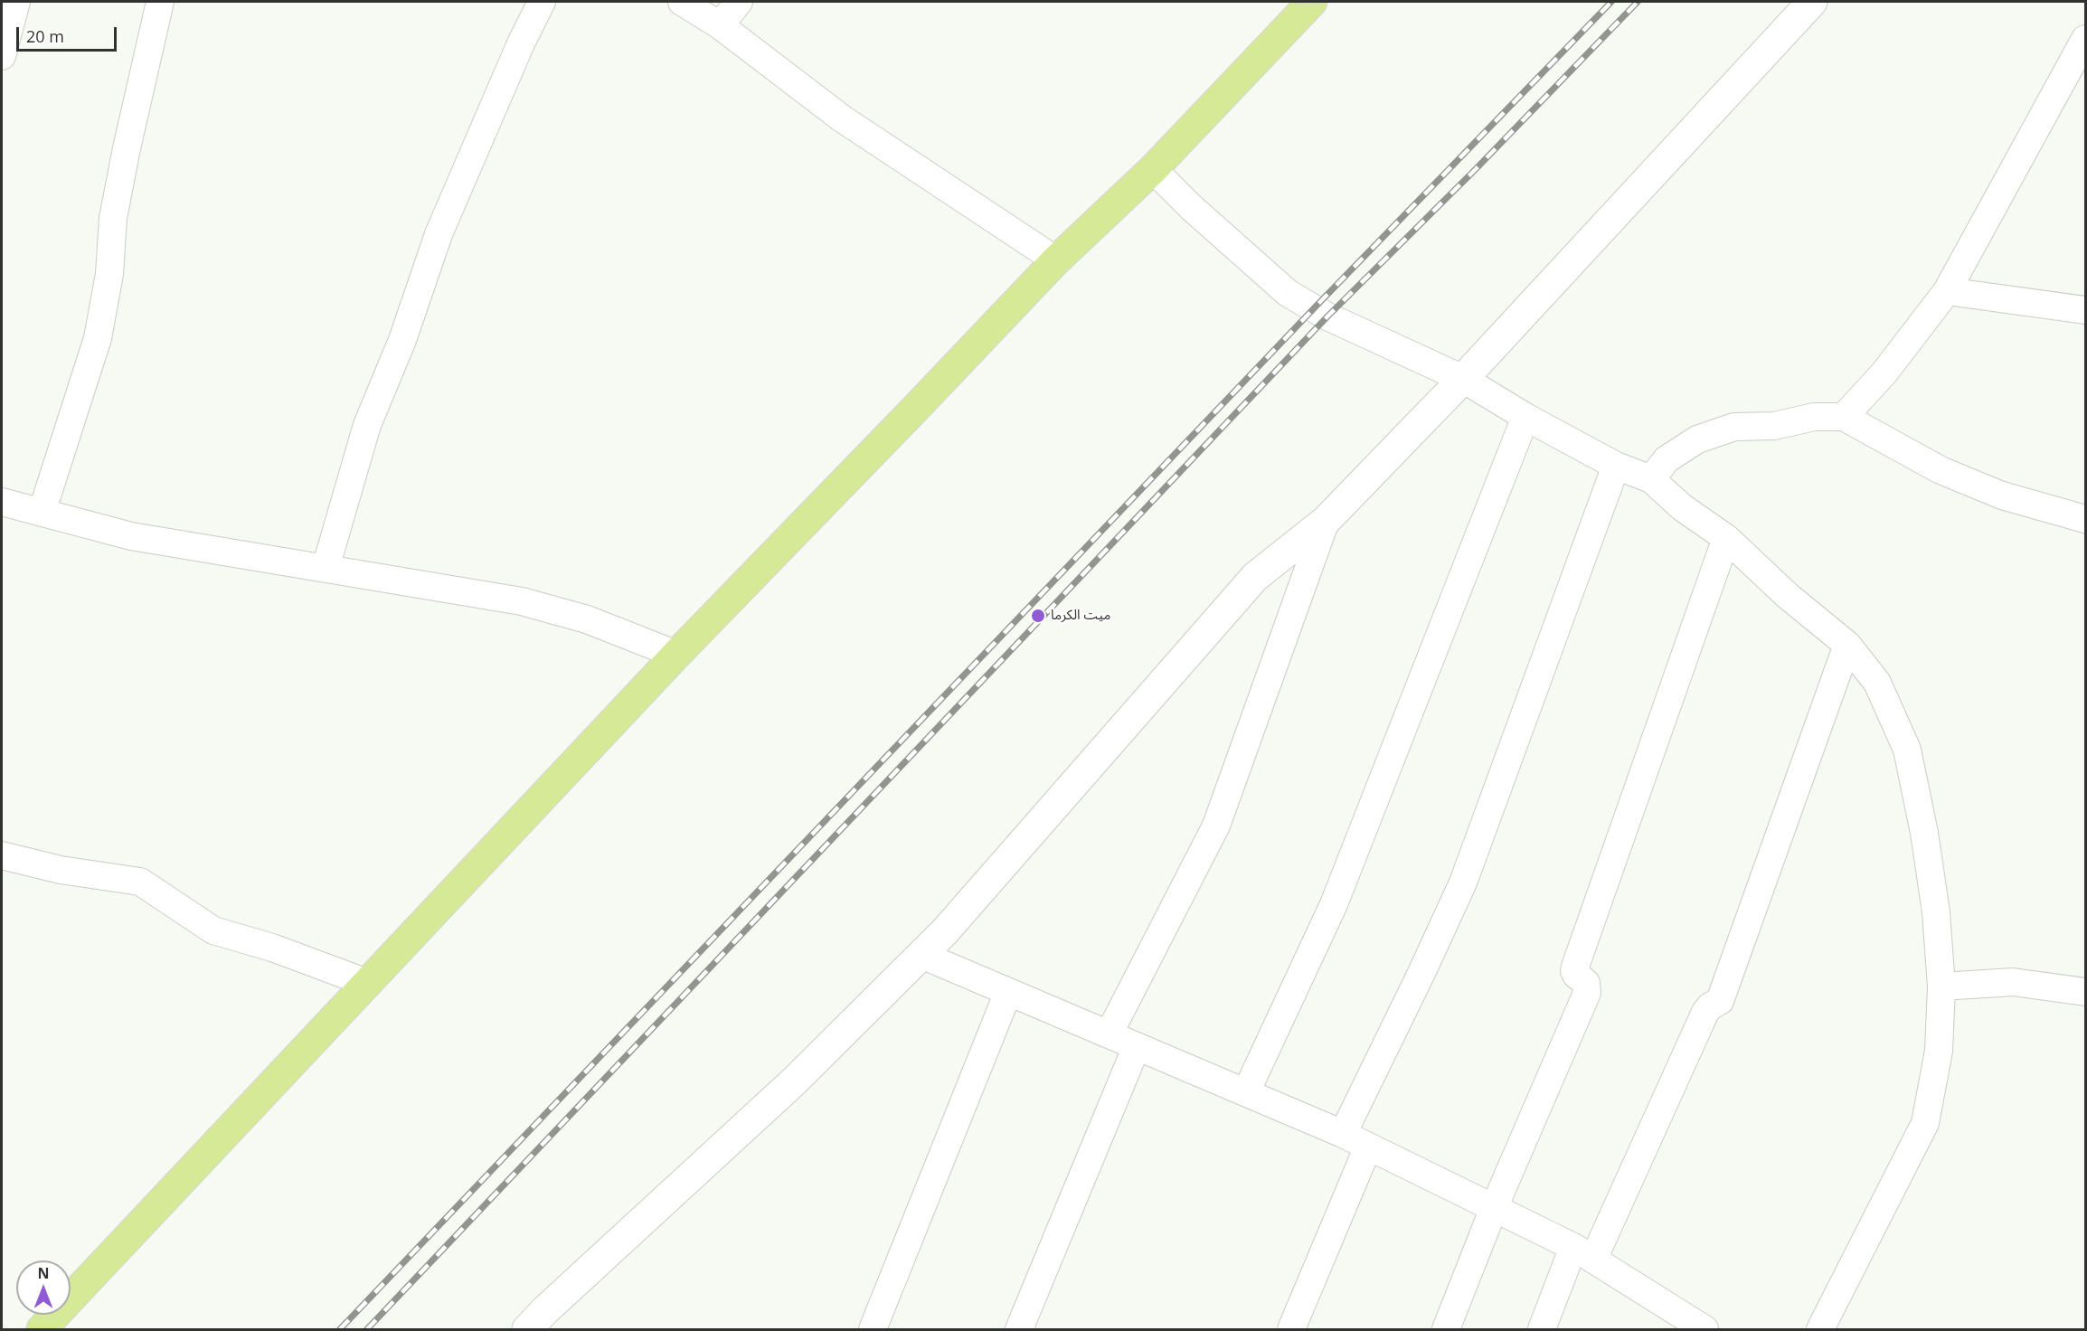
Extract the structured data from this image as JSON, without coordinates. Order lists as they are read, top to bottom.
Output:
{
  "places": ["ميت الكرما"],
  "scale_bar": "20 m",
  "north": "top"
}
